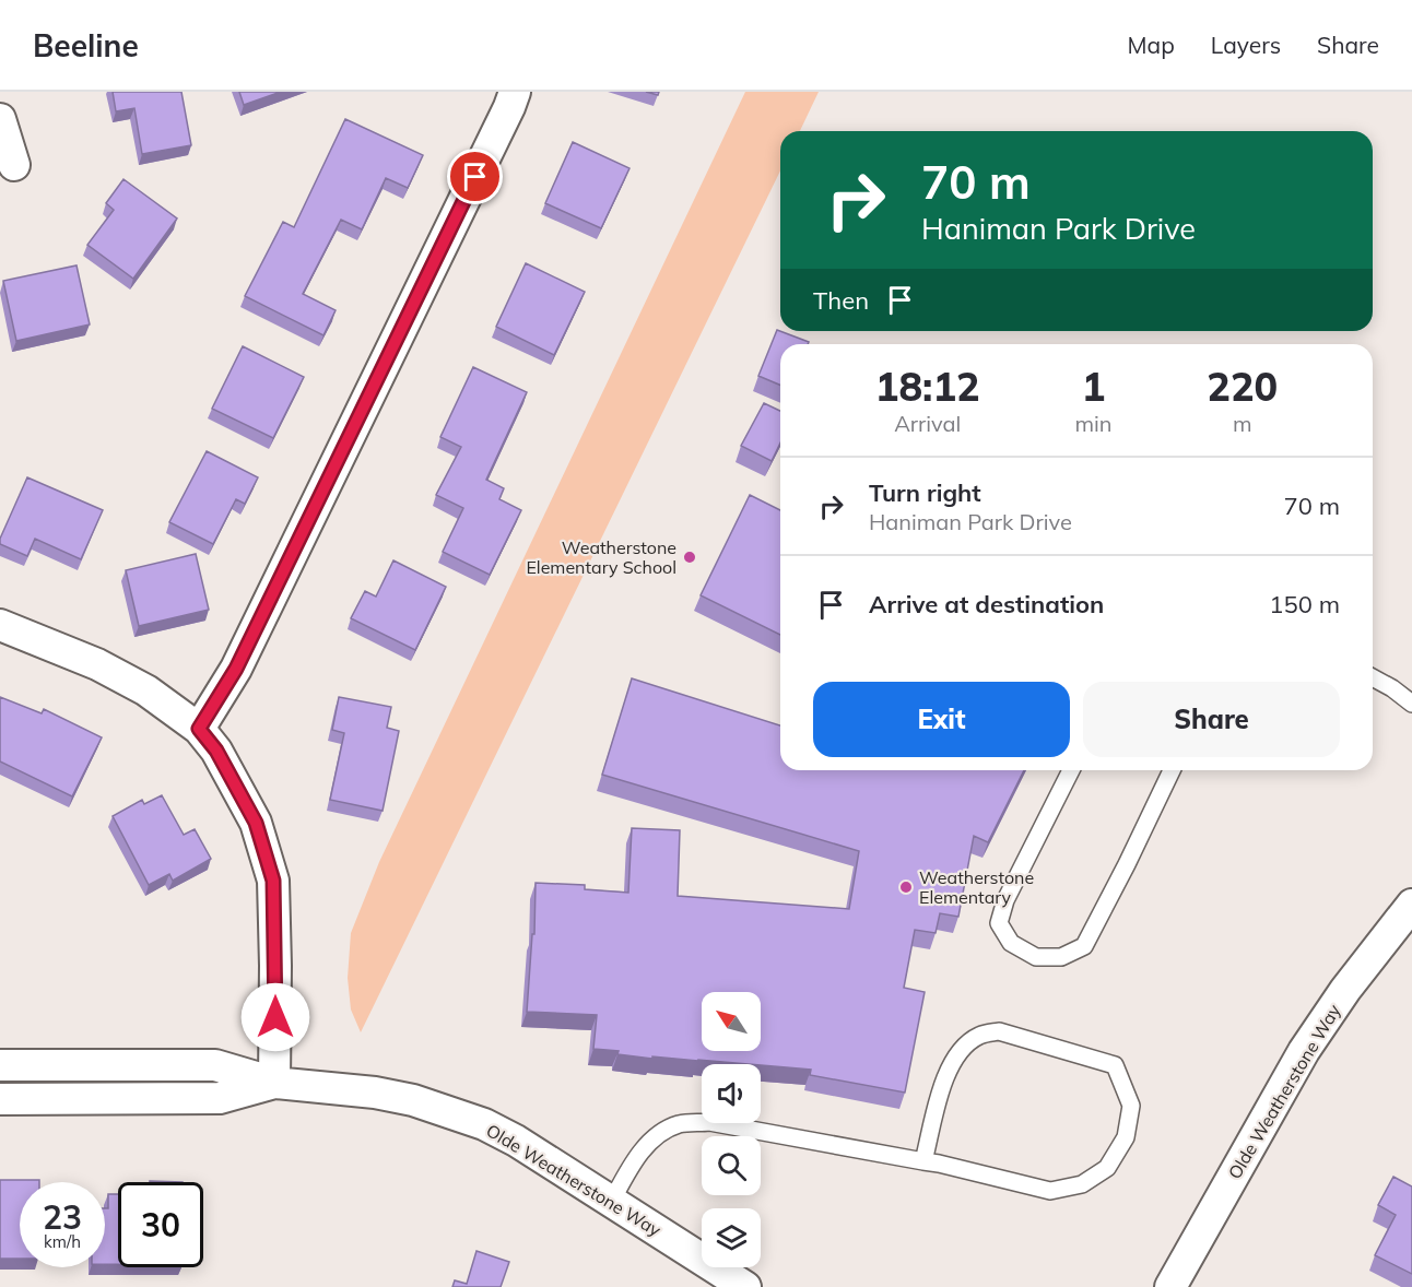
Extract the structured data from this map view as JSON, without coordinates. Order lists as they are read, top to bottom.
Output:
{
  "streets": {
    "street": ["Olde Weatherstone Way"]
  },
  "places": ["Weatherstone Elementary School", "Weatherstone Elementary"],
  "north": "top left",
  "page": {
    "header": "Beeline",
    "nav": ["Map", "Layers", "Share"],
    "turn": ["70 m", "Haniman Park Drive"],
    "then": "Then",
    "eta": [
      "18:12",
      "Arrival",
      "1",
      "min",
      "220",
      "m"
    ],
    "list": [
      {
        "name": "Turn right",
        "note": "Haniman Park Drive",
        "value": "70 m"
      },
      {
        "name": "Arrive at destination",
        "value": "150 m"
      }
    ],
    "buttons": ["Exit", "Share"],
    "speed": "23 km/h",
    "limit": "30"
  }
}
